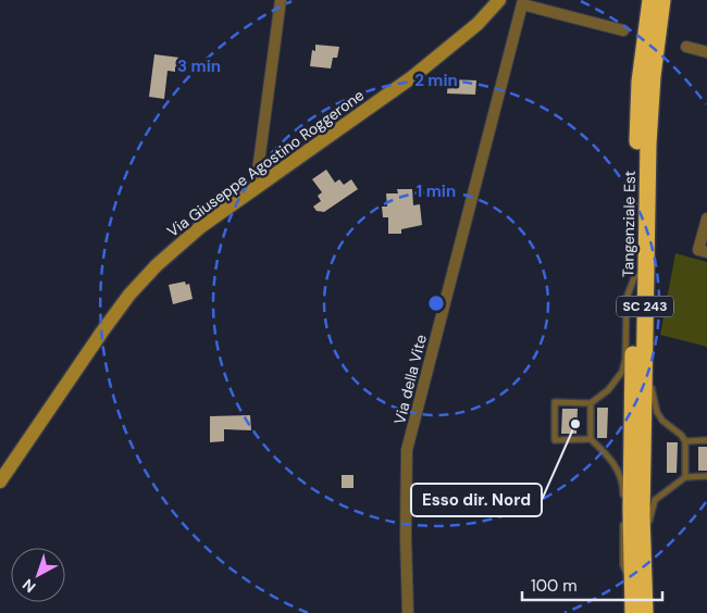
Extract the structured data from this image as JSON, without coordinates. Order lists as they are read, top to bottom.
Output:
{
  "streets": {
    "highway": ["Tangenziale Est", "SC 243"],
    "street": ["Via Giuseppe Agostino Roggerone", "Via della Vite"]
  },
  "places": ["Esso dir. Nord"],
  "scale_bar": "100 m",
  "north": "bottom left",
  "rings": ["3 min", "2 min", "1 min"]
}
